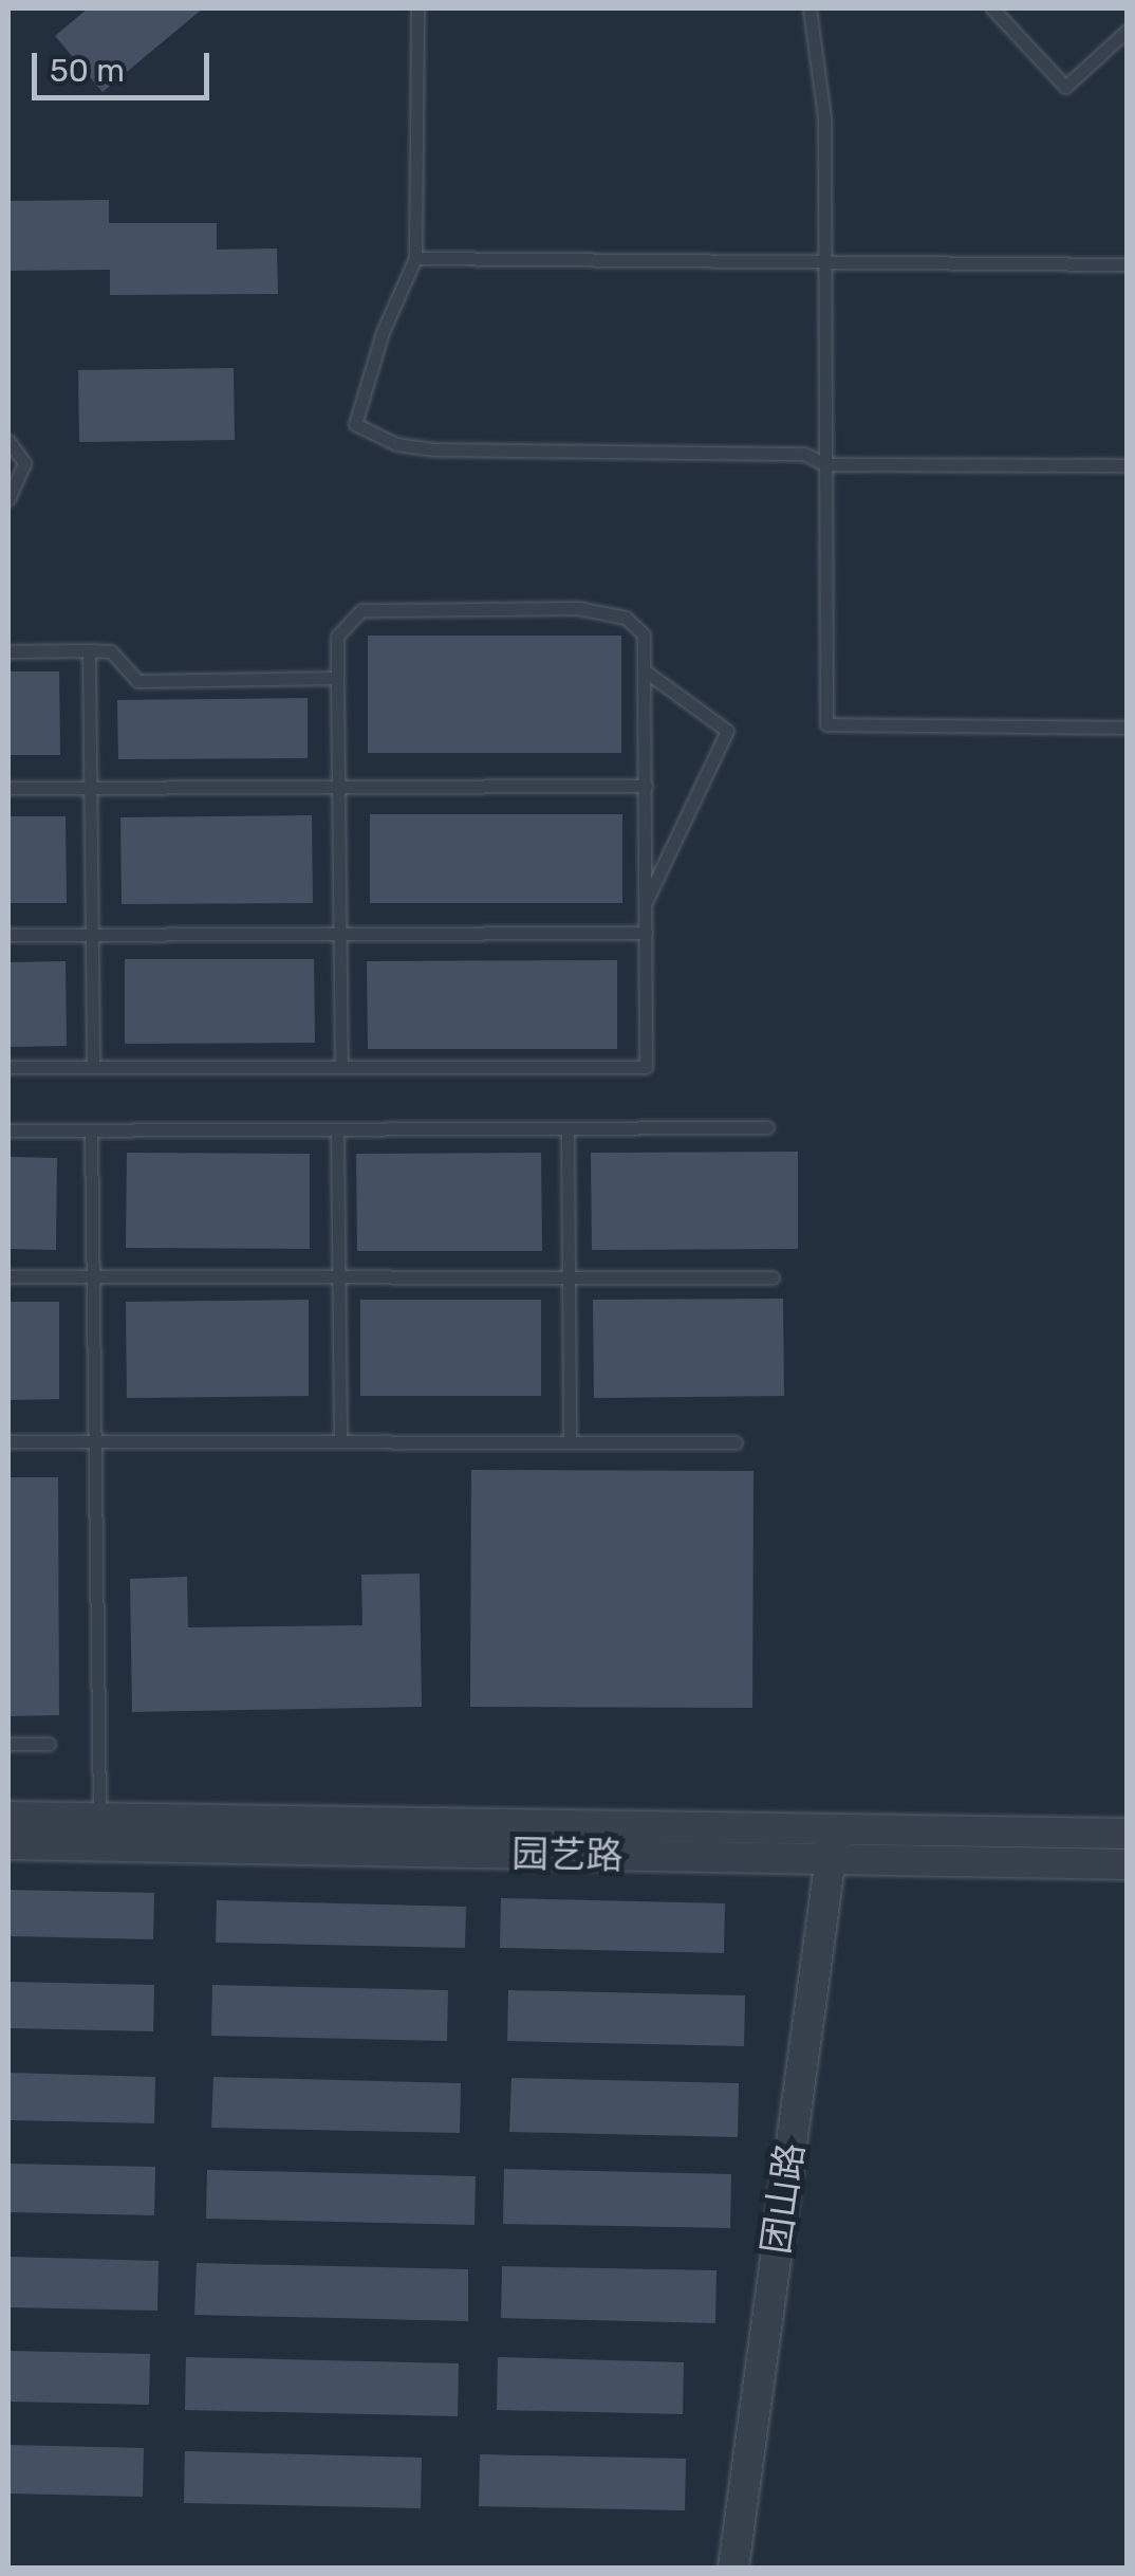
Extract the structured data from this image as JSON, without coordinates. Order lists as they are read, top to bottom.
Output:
{
  "streets": {
    "street": ["园艺路", "团山路"]
  },
  "crossings": [
    ["园艺路", "团山路"]
  ],
  "scale_bar": "50 m"
}
